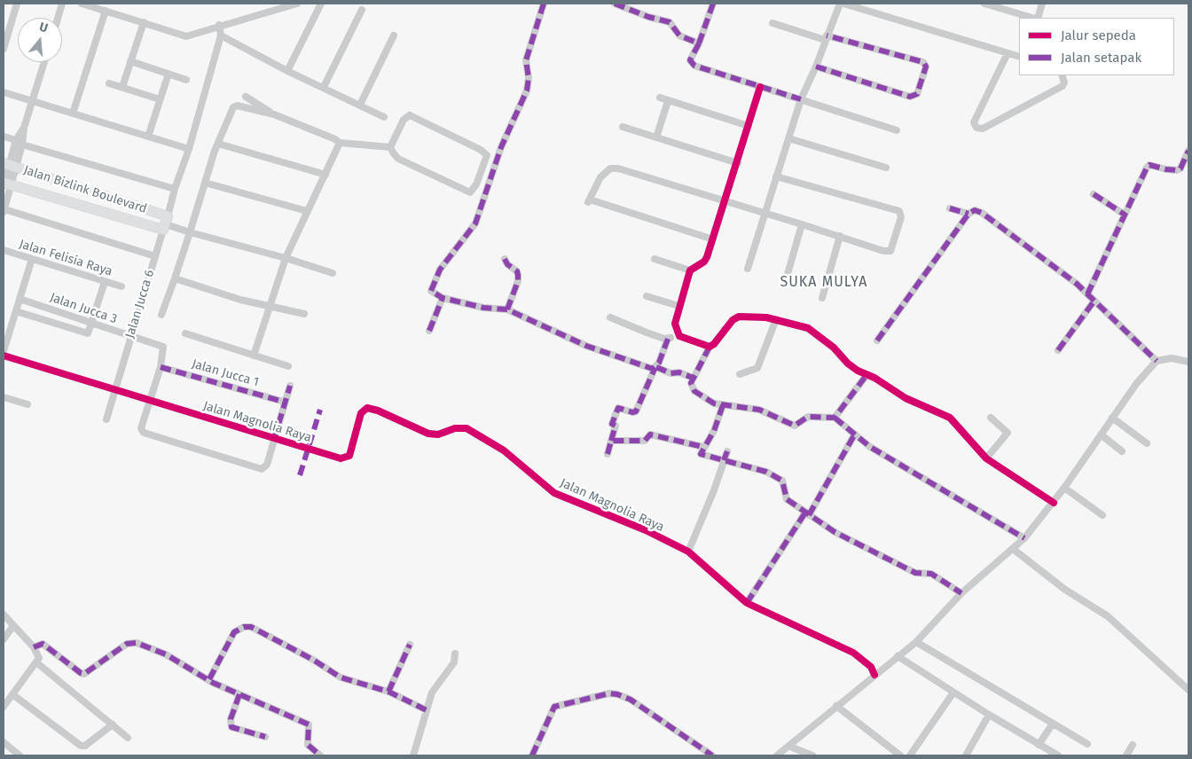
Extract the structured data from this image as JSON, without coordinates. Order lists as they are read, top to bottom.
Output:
{
  "streets": {
    "street": [
      "Jalan Bizlink Boulevard",
      "Jalan Felisia Raya",
      "Jalan Jucca 6",
      "Jalan Jucca 3",
      "Jalan Jucca 1",
      "Jalan Magnolia Raya"
    ]
  },
  "crossings": [
    ["Jalan Bizlink Boulevard", "Jalan Jucca 6"],
    ["Jalan Jucca 6", "Jalan Jucca 3"],
    ["Jalan Jucca 6", "Jalan Magnolia Raya"],
    ["Jalan Jucca 3", "Jalan Jucca 1"]
  ],
  "districts": ["SUKA MULYA"],
  "legend": ["Jalur sepeda", "Jalan setapak"],
  "north": "top"
}
